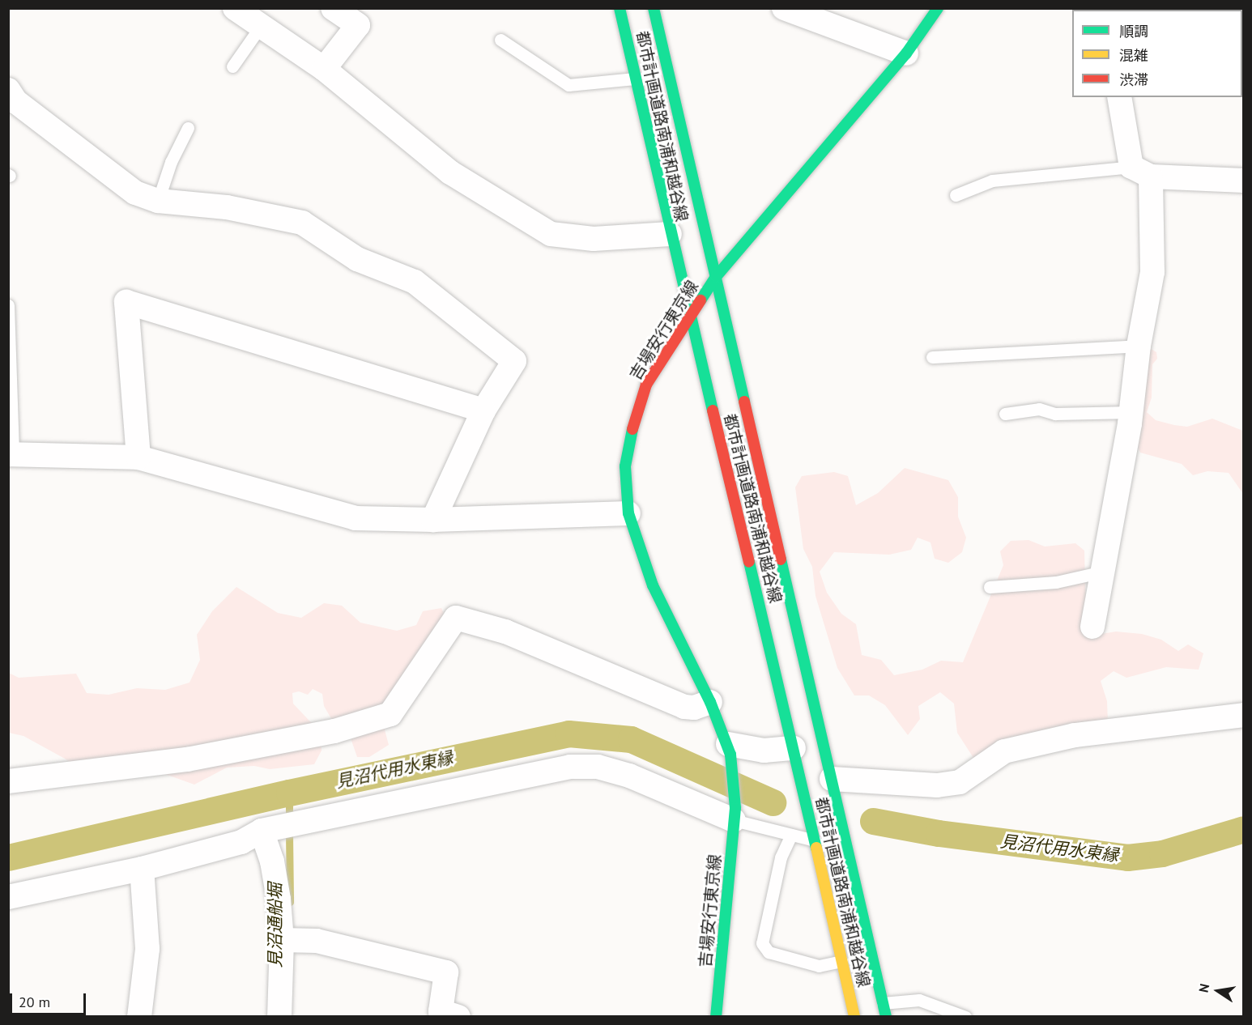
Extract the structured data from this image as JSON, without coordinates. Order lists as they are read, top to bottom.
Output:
{
  "streets": {
    "street": ["都市計画道路南浦和越谷線", "吉場安行東京線"]
  },
  "crossings": [
    ["都市計画道路南浦和越谷線", "吉場安行東京線"]
  ],
  "water": ["見沼代用水東縁", "見沼通船堀"],
  "legend": ["順調", "混雑", "渋滞"],
  "scale_bar": "20 m",
  "north": "left"
}
